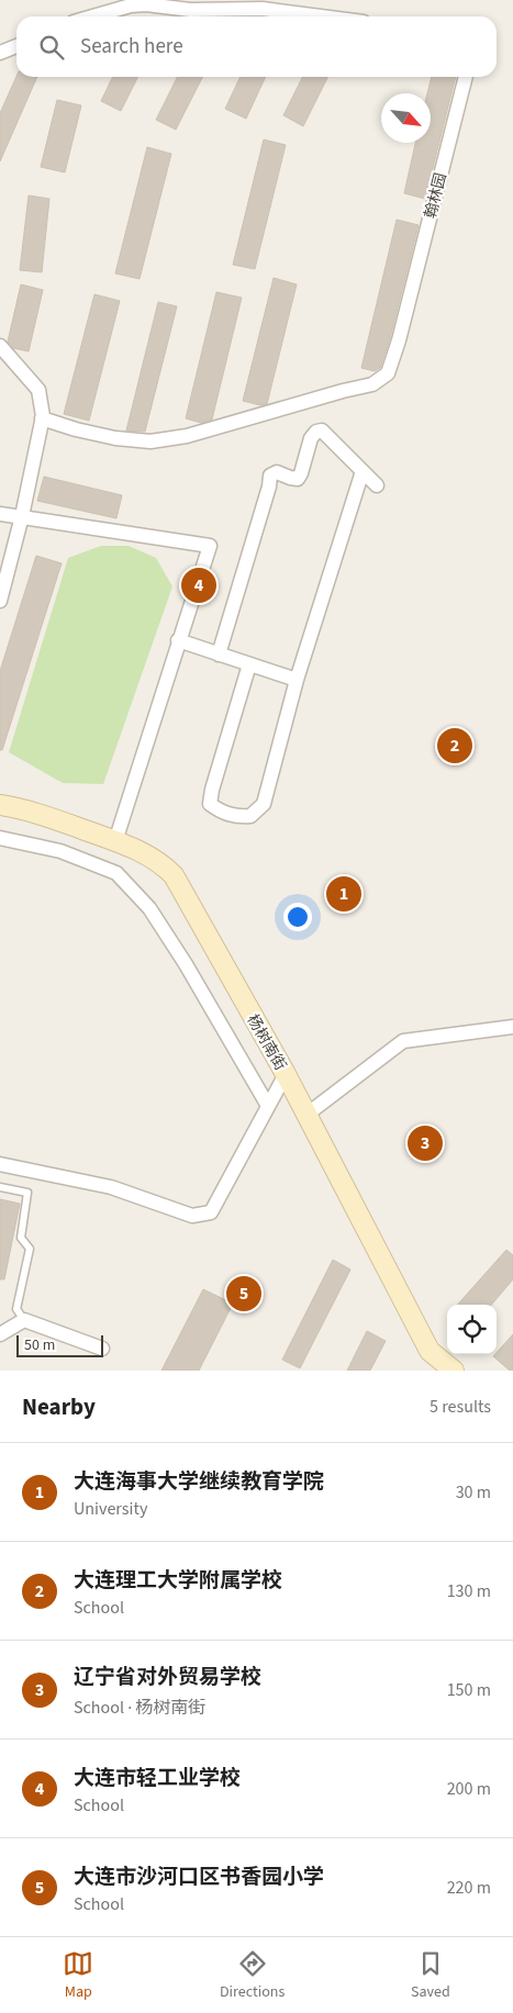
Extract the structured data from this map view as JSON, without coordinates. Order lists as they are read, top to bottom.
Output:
{
  "streets": {
    "street": ["翰林园", "杨树南街"]
  },
  "scale_bar": "50 m",
  "north": "bottom right",
  "page": {
    "search": "Search here",
    "pins": [
      "4",
      "2",
      "1",
      "3",
      "5"
    ],
    "scale": "50 m",
    "heading": ["Nearby", "5 results"],
    "list": [
      {
        "mark": "1",
        "name": "大连海事大学继续教育学院",
        "note": "University",
        "value": "30 m"
      },
      {
        "mark": "2",
        "name": "大连理工大学附属学校",
        "note": "School",
        "value": "130 m"
      },
      {
        "mark": "3",
        "name": "辽宁省对外贸易学校",
        "note": "School · 杨树南街",
        "value": "150 m"
      },
      {
        "mark": "4",
        "name": "大连市轻工业学校",
        "note": "School",
        "value": "200 m"
      },
      {
        "mark": "5",
        "name": "大连市沙河口区书香园小学",
        "note": "School",
        "value": "220 m"
      }
    ],
    "nav": ["Map", "Directions", "Saved"]
  }
}
